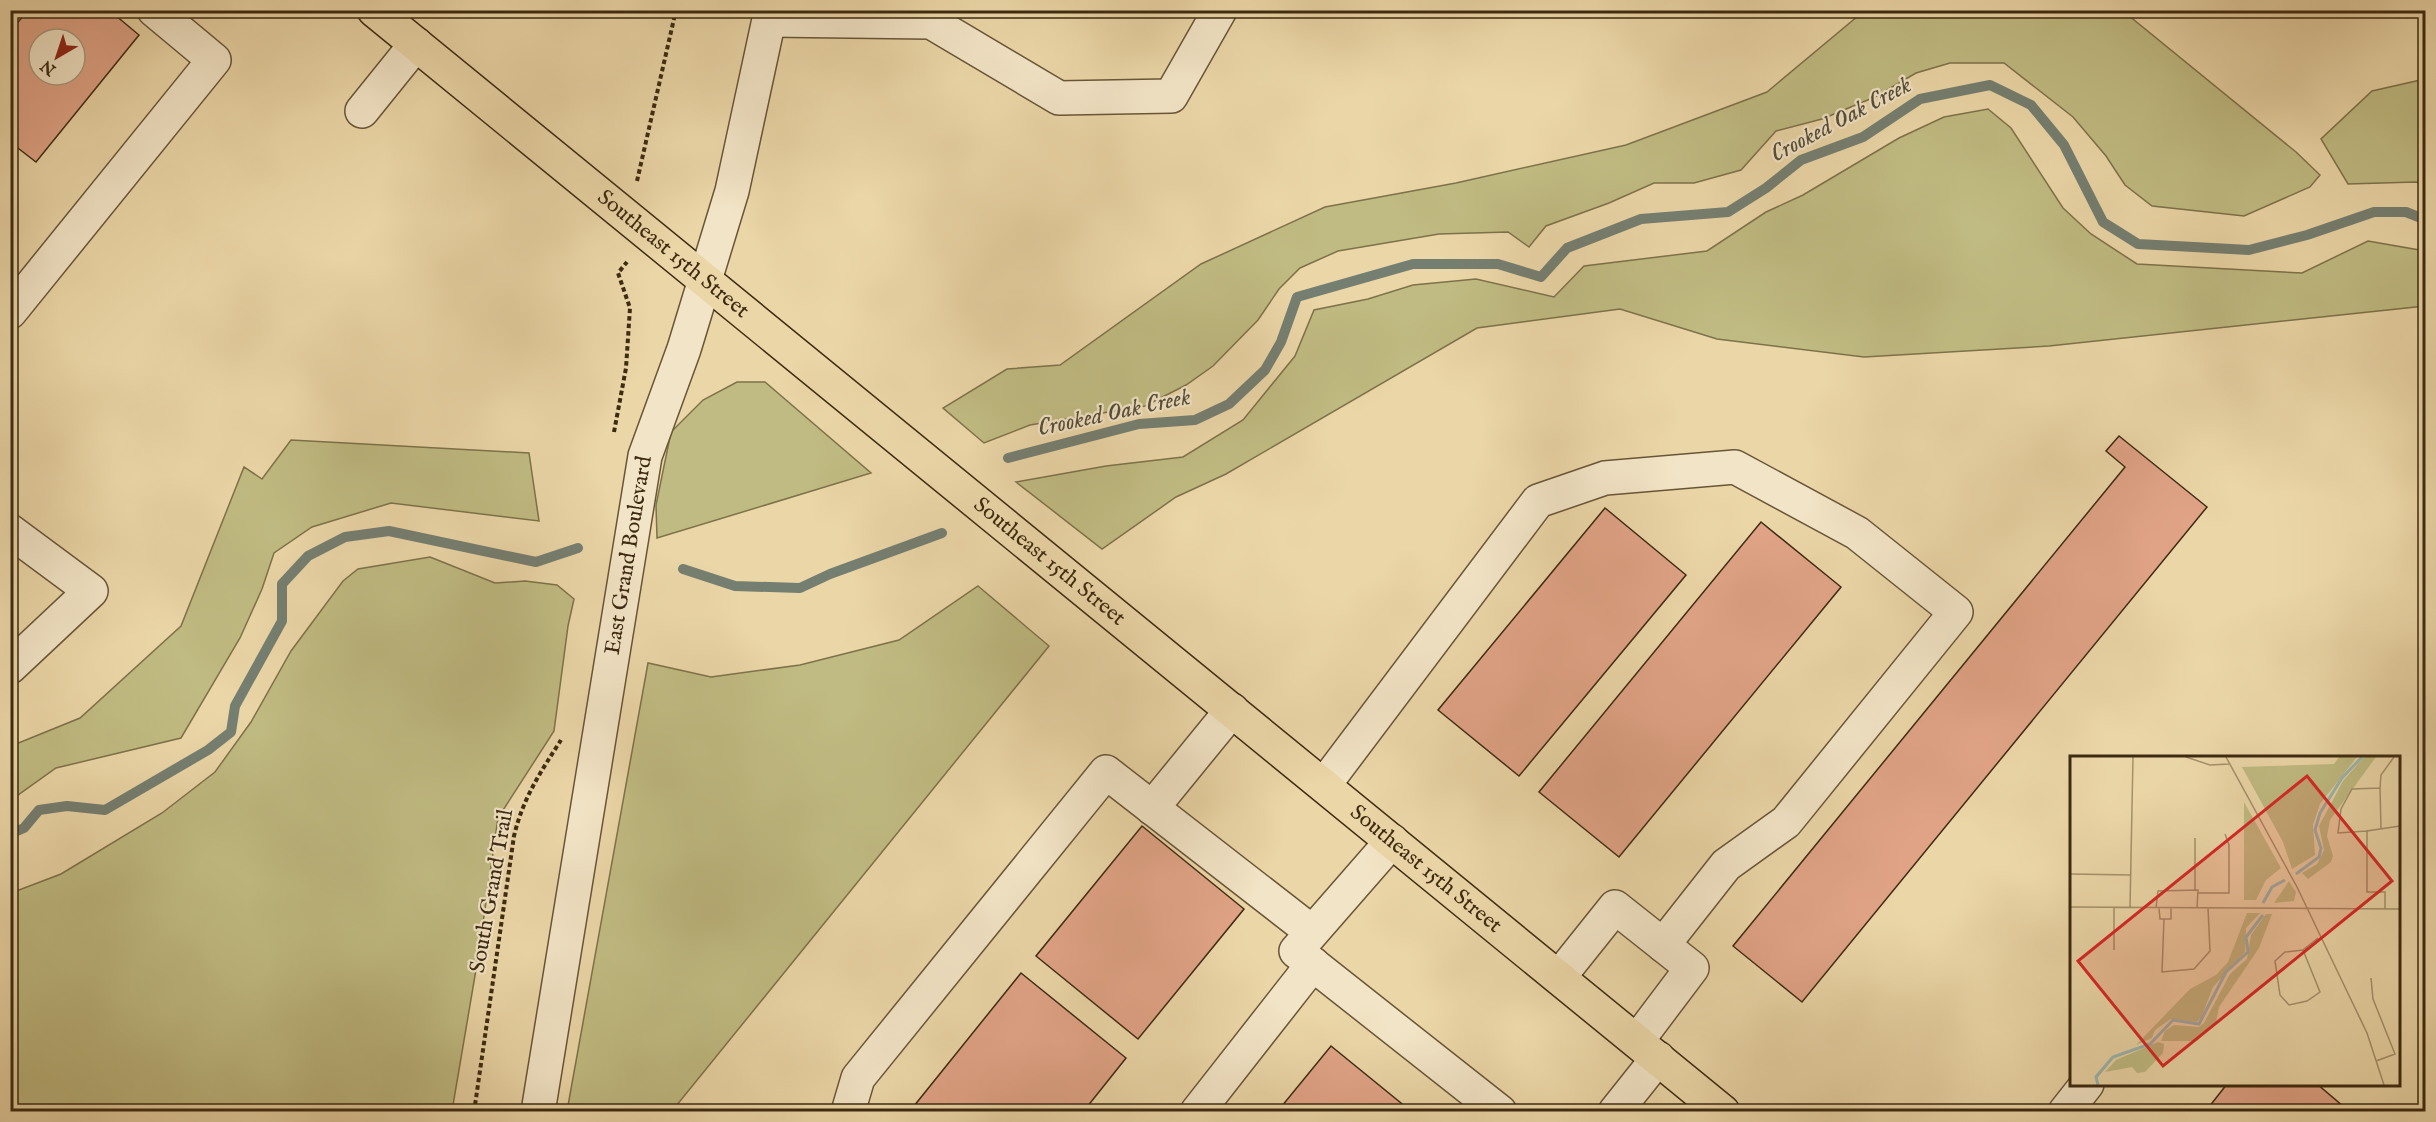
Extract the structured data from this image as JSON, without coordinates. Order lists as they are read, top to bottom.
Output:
{
  "streets": {
    "main road": ["Southeast 15th Street"],
    "street": ["East Grand Boulevard"],
    "path": ["South Grand Trail"]
  },
  "crossings": [
    ["Southeast 15th Street", "East Grand Boulevard"]
  ],
  "water": ["Crooked Oak Creek"],
  "north": "bottom left"
}
